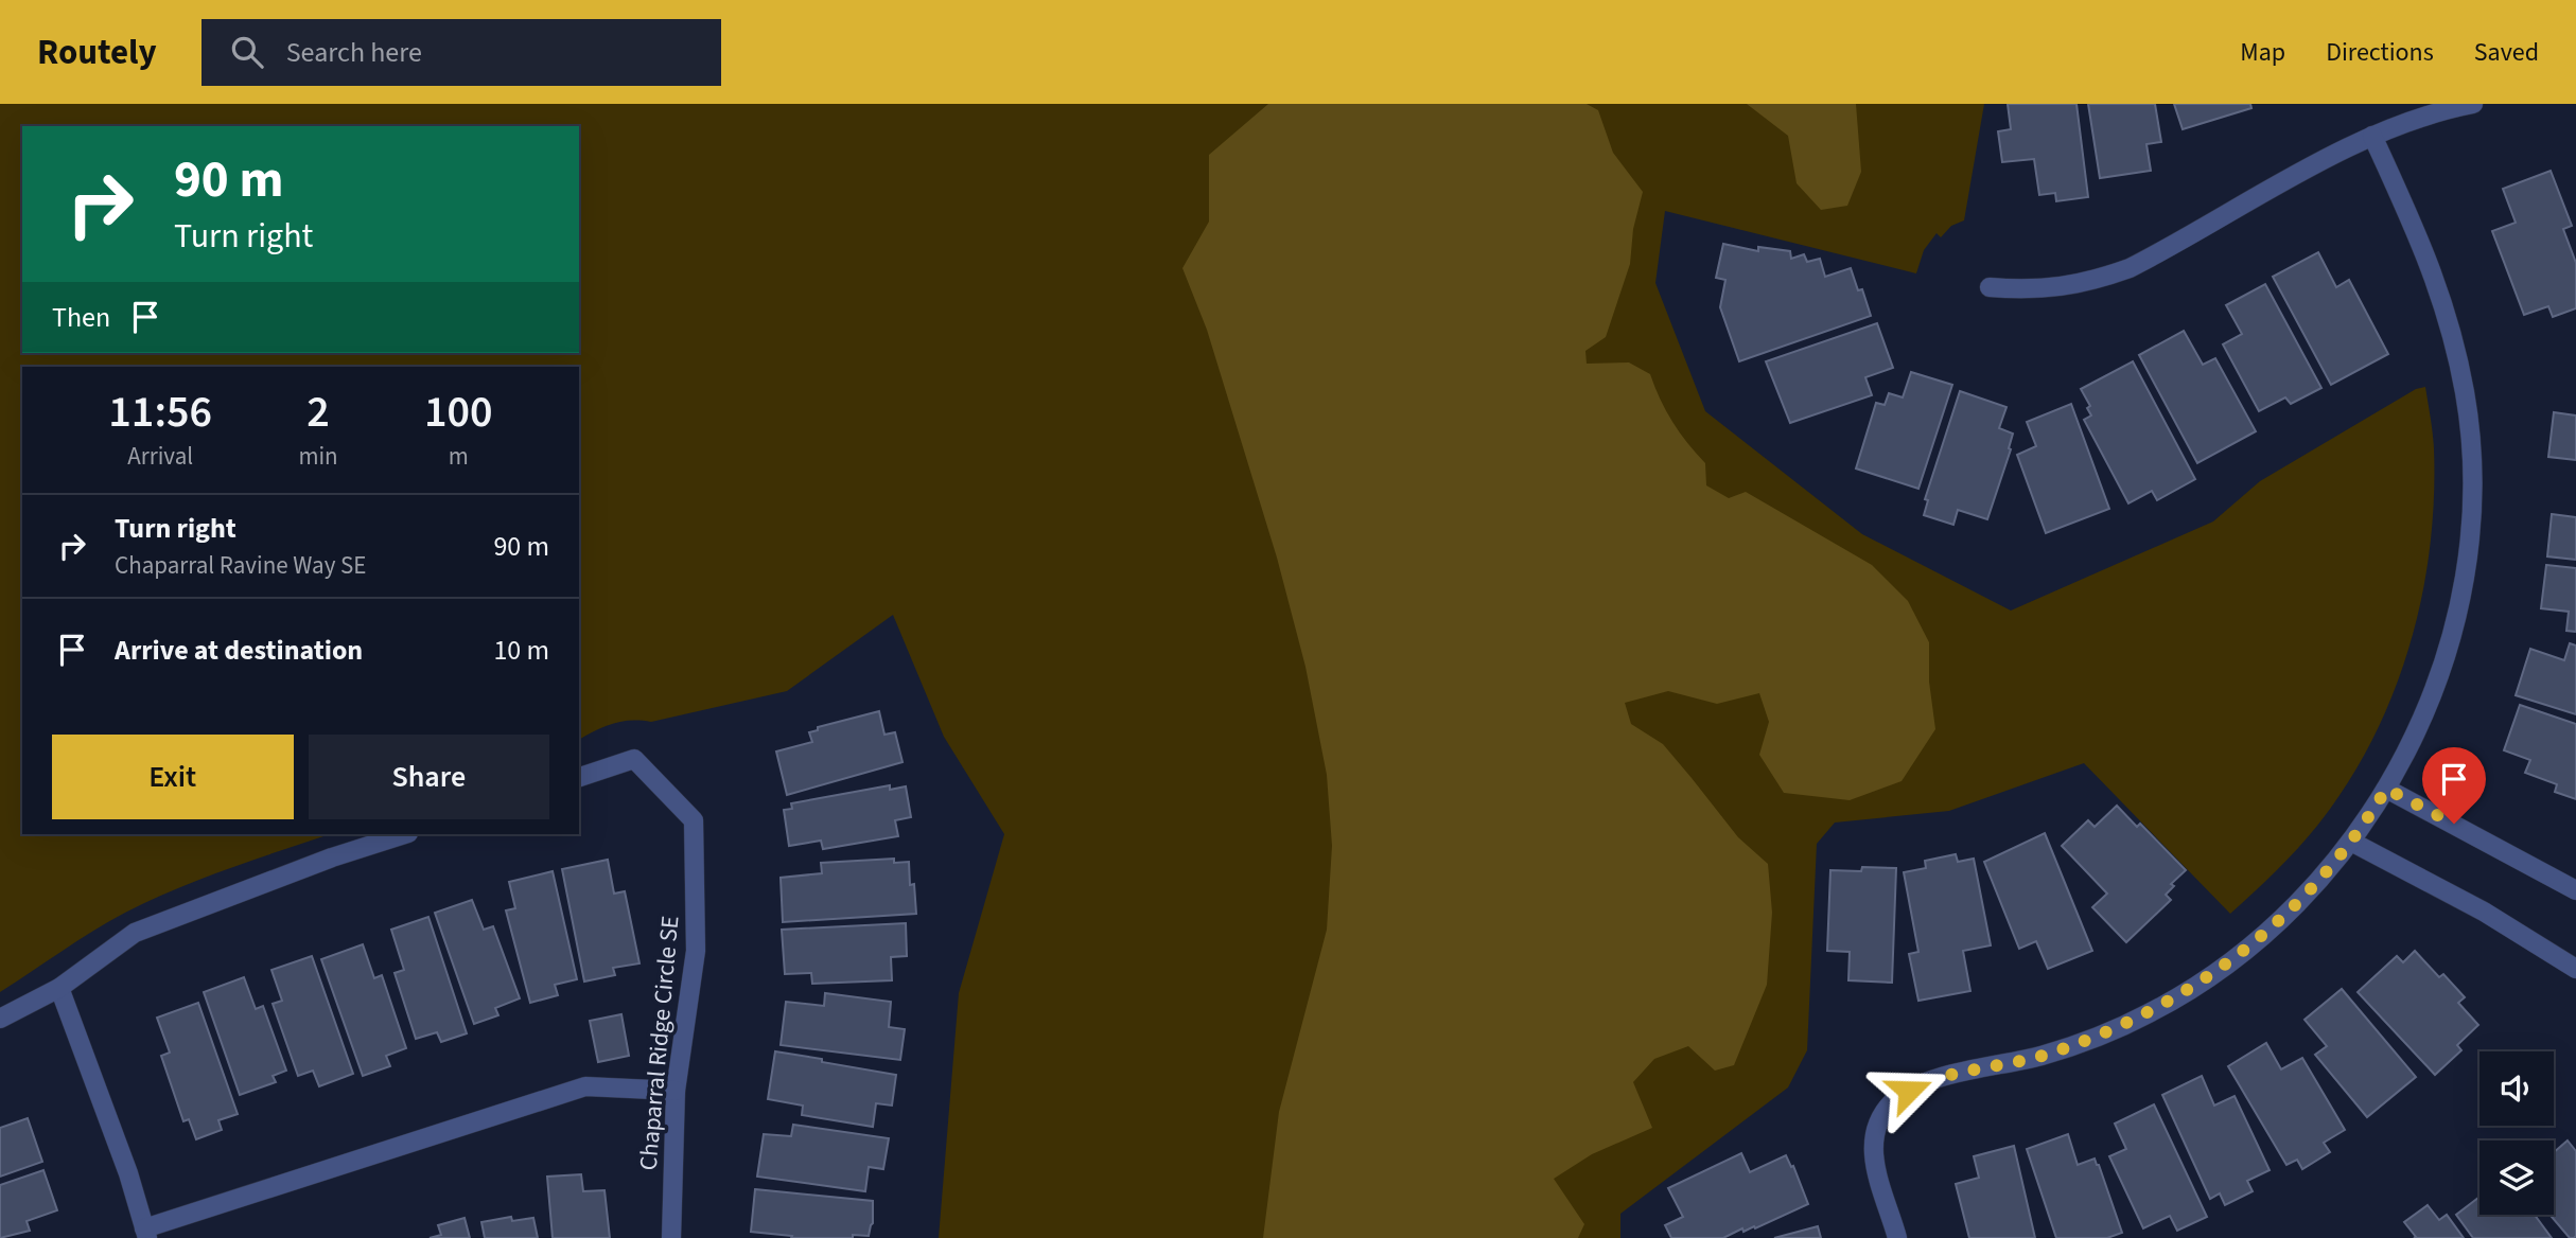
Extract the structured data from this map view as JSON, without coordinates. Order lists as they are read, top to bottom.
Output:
{
  "streets": {
    "street": ["Chaparral Ridge Circle SE"]
  },
  "page": {
    "header": "Routely",
    "search": "Search here",
    "nav": ["Map", "Directions", "Saved"],
    "turn": ["90 m", "Turn right"],
    "then": "Then",
    "eta": [
      "11:56",
      "Arrival",
      "2",
      "min",
      "100",
      "m"
    ],
    "list": [
      {
        "name": "Turn right",
        "note": "Chaparral Ravine Way SE",
        "value": "90 m"
      },
      {
        "name": "Arrive at destination",
        "value": "10 m"
      }
    ],
    "buttons": ["Exit", "Share"]
  }
}
